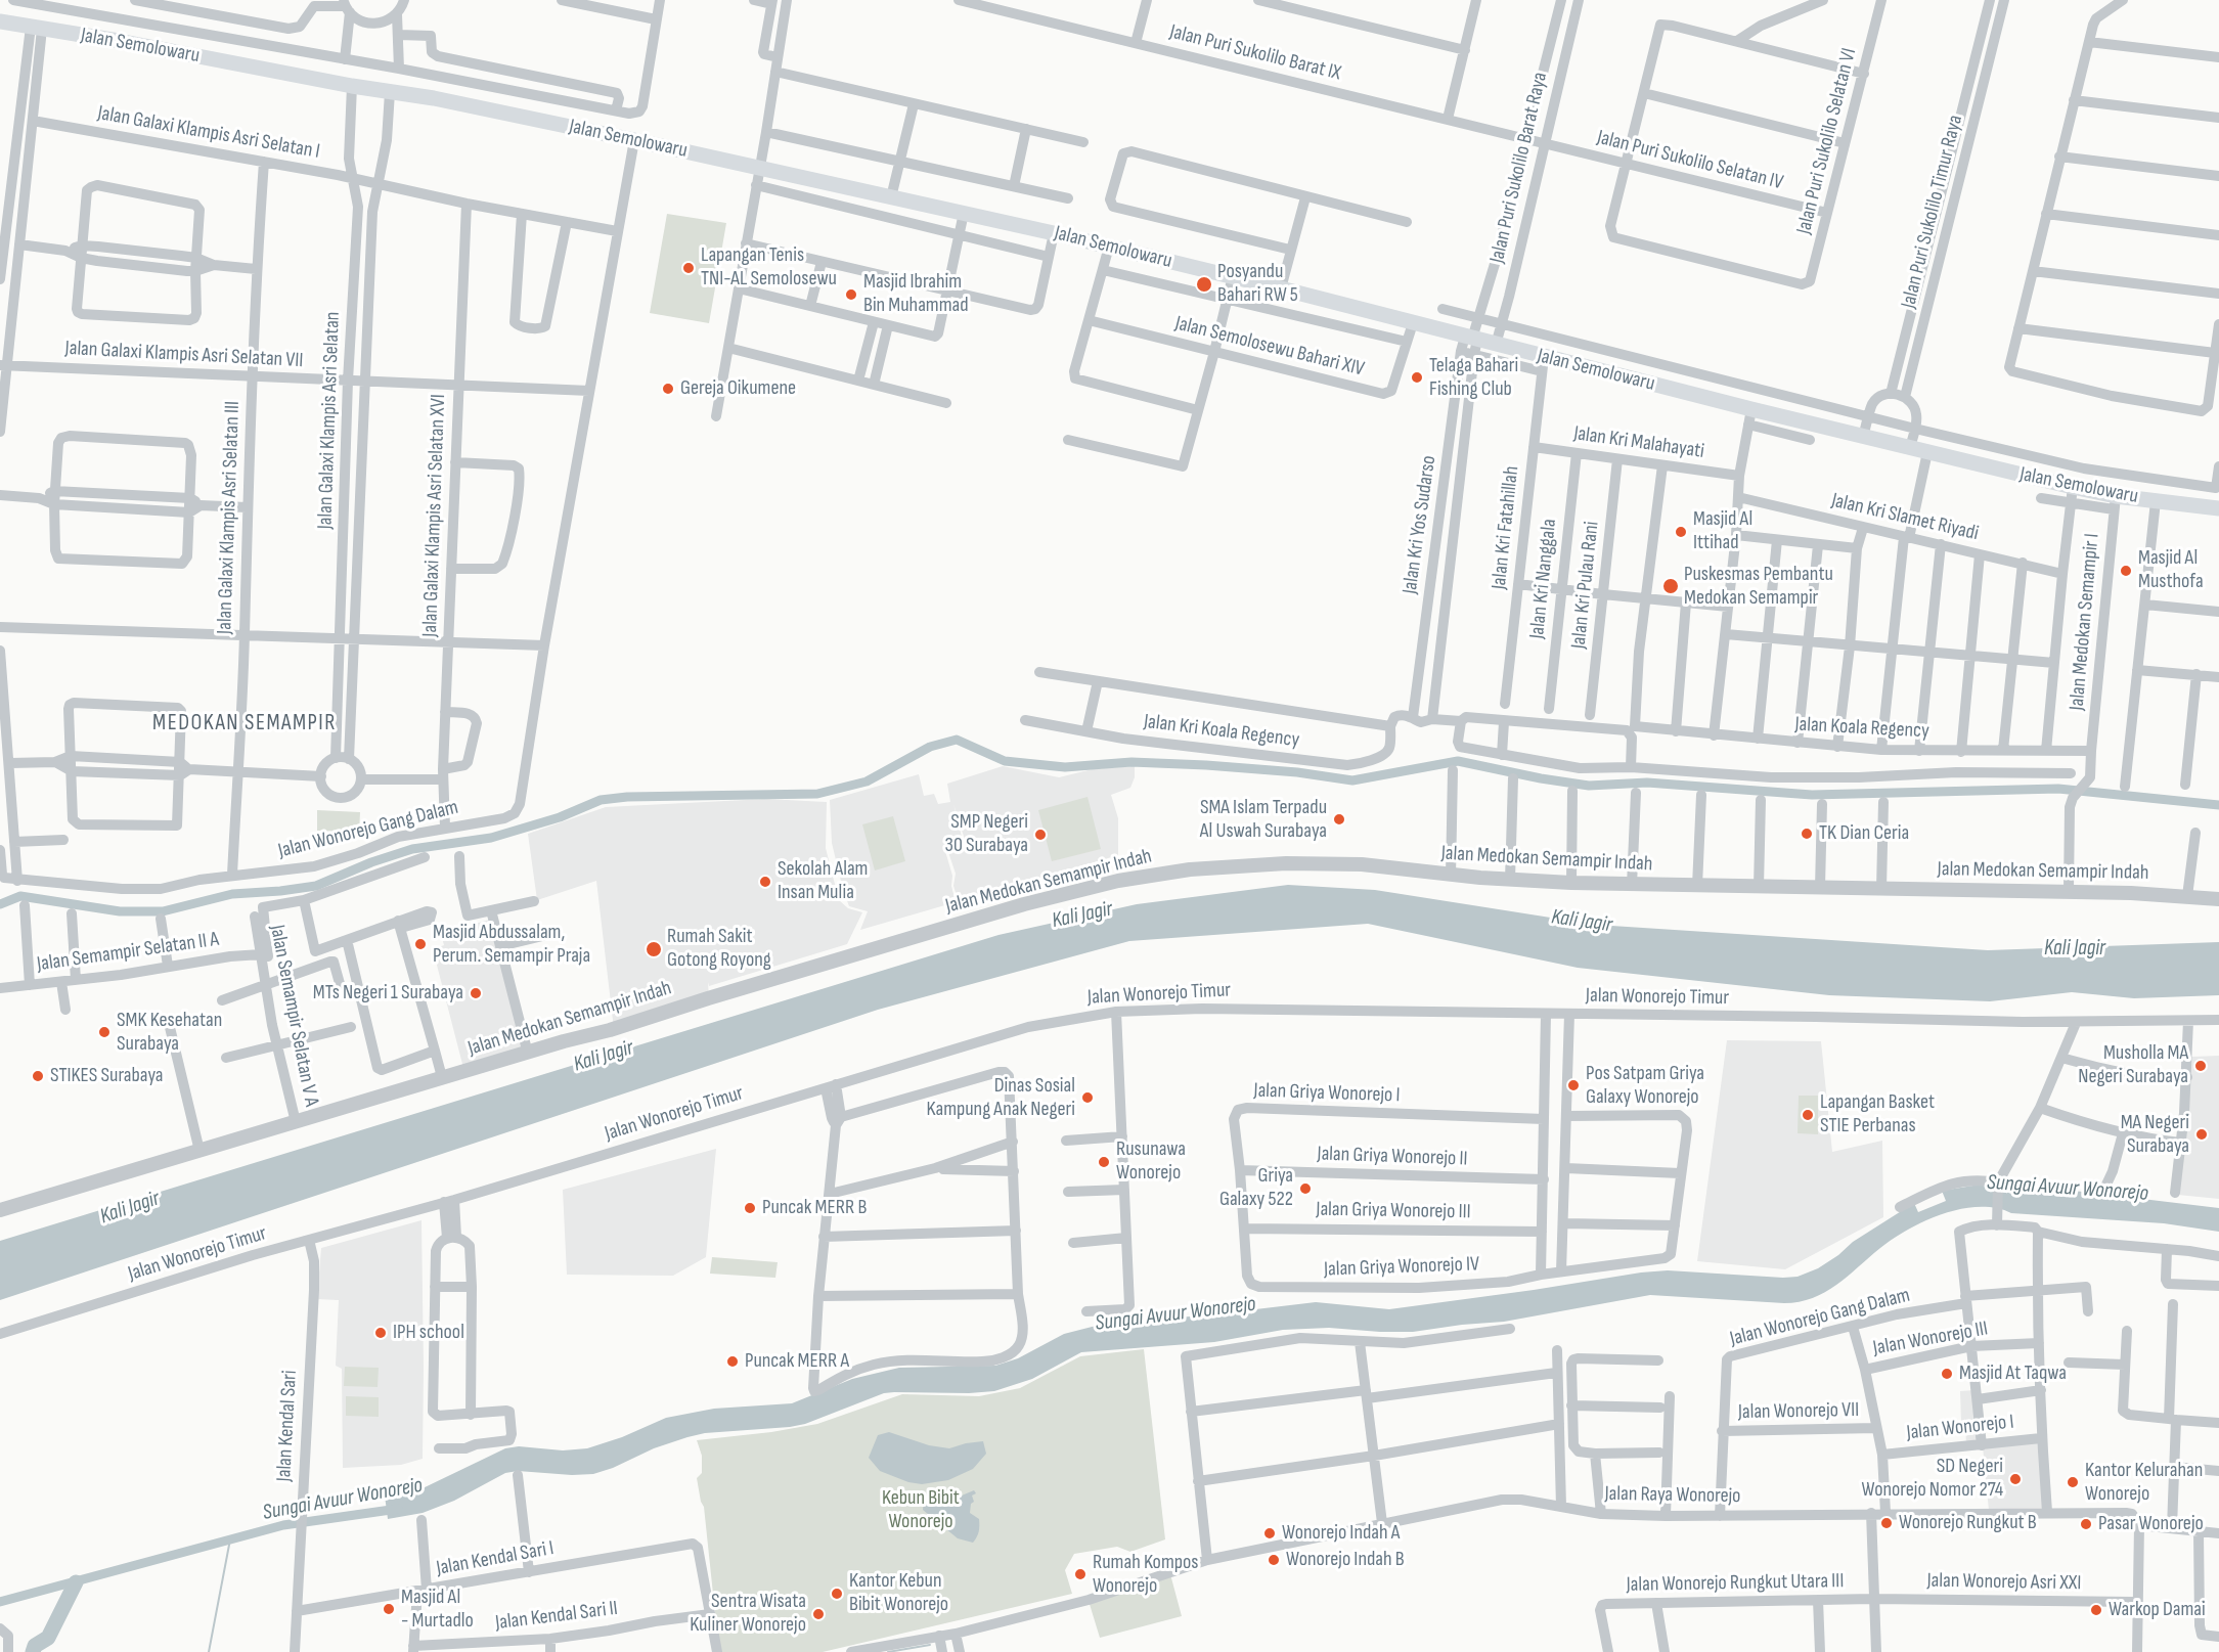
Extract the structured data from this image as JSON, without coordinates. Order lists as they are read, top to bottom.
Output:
{
  "streets": {
    "main road": ["Jalan Semolowaru"],
    "street": [
      "Jalan Puri Sukolilo Barat IX",
      "Jalan Galaxi Klampis Asri Selatan I",
      "Jalan Puri Sukolilo Selatan VI",
      "Jalan Puri Sukolilo Selatan IV",
      "Jalan Puri Sukolilo Barat Raya",
      "Jalan Puri Sukolilo Timur Raya",
      "Jalan Semolosewu Bahari XIV",
      "Jalan Galaxi Klampis Asri Selatan VII",
      "Jalan Galaxi Klampis Asri Selatan",
      "Jalan Kri Malahayati",
      "Jalan Galaxi Klampis Asri Selatan XVI",
      "Jalan Galaxi Klampis Asri Selatan III",
      "Jalan Kri Slamet Riyadi",
      "Jalan Kri Yos Sudarso",
      "Jalan Kri Fatahillah",
      "Jalan Kri Nanggala",
      "Jalan Kri Pulau Rani",
      "Jalan Medokan Semampir I",
      "Jalan Koala Regency",
      "Jalan Kri Koala Regency",
      "Jalan Wonorejo Gang Dalam",
      "Jalan Medokan Semampir Indah",
      "Jalan Semampir Selatan II A",
      "Jalan Wonorejo Timur",
      "Jalan Semampir Selatan V A",
      "Jalan Griya Wonorejo I",
      "Jalan Griya Wonorejo II",
      "Jalan Griya Wonorejo III",
      "Jalan Griya Wonorejo IV",
      "Jalan Wonorejo III",
      "Jalan Wonorejo VII",
      "Jalan Kendal Sari",
      "Jalan Wonorejo I",
      "Jalan Raya Wonorejo",
      "Jalan Kendal Sari I",
      "Jalan Wonorejo Asri XXI",
      "Jalan Wonorejo Rungkut Utara III",
      "Jalan Kendal Sari II"
    ]
  },
  "crossings": [
    ["Jalan Semolowaru", "Jalan Puri Sukolilo Barat Raya"],
    ["Jalan Semolowaru", "Jalan Semolosewu Bahari XIV"],
    ["Jalan Semolowaru", "Jalan Galaxi Klampis Asri Selatan"],
    ["Jalan Semolowaru", "Jalan Kri Yos Sudarso"],
    ["Jalan Semolowaru", "Jalan Kri Fatahillah"],
    ["Jalan Semolowaru", "Jalan Medokan Semampir I"],
    ["Jalan Puri Sukolilo Barat IX", "Jalan Puri Sukolilo Selatan IV"],
    ["Jalan Puri Sukolilo Barat IX", "Jalan Puri Sukolilo Barat Raya"],
    ["Jalan Galaxi Klampis Asri Selatan I", "Jalan Galaxi Klampis Asri Selatan"],
    ["Jalan Galaxi Klampis Asri Selatan I", "Jalan Galaxi Klampis Asri Selatan XVI"],
    ["Jalan Galaxi Klampis Asri Selatan I", "Jalan Galaxi Klampis Asri Selatan III"],
    ["Jalan Puri Sukolilo Selatan VI", "Jalan Puri Sukolilo Selatan IV"],
    ["Jalan Puri Sukolilo Selatan IV", "Jalan Puri Sukolilo Barat Raya"],
    ["Jalan Puri Sukolilo Barat Raya", "Jalan Kri Yos Sudarso"],
    ["Jalan Galaxi Klampis Asri Selatan VII", "Jalan Galaxi Klampis Asri Selatan"],
    ["Jalan Galaxi Klampis Asri Selatan VII", "Jalan Galaxi Klampis Asri Selatan XVI"],
    ["Jalan Galaxi Klampis Asri Selatan VII", "Jalan Galaxi Klampis Asri Selatan III"],
    ["Jalan Kri Malahayati", "Jalan Kri Fatahillah"],
    ["Jalan Kri Malahayati", "Jalan Kri Nanggala"],
    ["Jalan Kri Malahayati", "Jalan Kri Pulau Rani"],
    ["Jalan Galaxi Klampis Asri Selatan XVI", "Jalan Wonorejo Gang Dalam"],
    ["Jalan Galaxi Klampis Asri Selatan III", "Jalan Wonorejo Gang Dalam"],
    ["Jalan Medokan Semampir I", "Jalan Koala Regency"],
    ["Jalan Medokan Semampir I", "Jalan Medokan Semampir Indah"],
    ["Jalan Wonorejo Gang Dalam", "Jalan Wonorejo VII"],
    ["Jalan Wonorejo Gang Dalam", "Jalan Raya Wonorejo"],
    ["Jalan Medokan Semampir Indah", "Jalan Semampir Selatan V A"],
    ["Jalan Semampir Selatan II A", "Jalan Semampir Selatan V A"],
    ["Jalan Wonorejo Timur", "Jalan Kendal Sari"],
    ["Jalan Griya Wonorejo I", "Jalan Griya Wonorejo II"],
    ["Jalan Griya Wonorejo I", "Jalan Griya Wonorejo III"],
    ["Jalan Griya Wonorejo I", "Jalan Griya Wonorejo IV"],
    ["Jalan Wonorejo III", "Jalan Wonorejo VII"],
    ["Jalan Wonorejo VII", "Jalan Wonorejo I"],
    ["Jalan Wonorejo VII", "Jalan Raya Wonorejo"],
    ["Jalan Kendal Sari", "Jalan Kendal Sari I"],
    ["Jalan Kendal Sari I", "Jalan Kendal Sari II"],
    ["Jalan Wonorejo Asri XXI", "Jalan Wonorejo Rungkut Utara III"]
  ],
  "districts": ["MEDOKAN SEMAMPIR"],
  "water": ["Kali Jagir", "Sungai Avuur Wonorejo"],
  "parks": ["Kebun Bibit Wonorejo"],
  "places": [
    "Lapangan Tenis TNI-AL Semolosewu",
    "Posyandu Bahari RW 5",
    "Masjid Ibrahim Bin Muhammad",
    "Telaga Bahari Fishing Club",
    "Gereja Oikumene",
    "Masjid Al Ittihad",
    "Masjid Al Musthofa",
    "Puskesmas Pembantu Medokan Semampir",
    "SMA Islam Terpadu Al Uswah Surabaya",
    "TK Dian Ceria",
    "SMP Negeri 30 Surabaya",
    "Sekolah Alam Insan Mulia",
    "Masjid Abdussalam, Perum. Semampir Praja",
    "Rumah Sakit Gotong Royong",
    "MTs Negeri 1 Surabaya",
    "SMK Kesehatan Surabaya",
    "Musholla MA Negeri Surabaya",
    "STIKES Surabaya",
    "Pos Satpam Griya Galaxy Wonorejo",
    "Dinas Sosial Kampung Anak Negeri",
    "Lapangan Basket STIE Perbanas",
    "MA Negeri Surabaya",
    "Rusunawa Wonorejo",
    "Griya Galaxy 522",
    "Puncak MERR B",
    "IPH school",
    "Puncak MERR A",
    "Masjid At Taqwa",
    "SD Negeri Wonorejo Nomor 274",
    "Kantor Kelurahan Wonorejo",
    "Wonorejo Rungkut B",
    "Pasar Wonorejo",
    "Wonorejo Indah A",
    "Wonorejo Indah B",
    "Rumah Kompos Wonorejo",
    "Kantor Kebun Bibit Wonorejo",
    "Masjid Al - Murtadlo",
    "Warkop Damai",
    "Sentra Wisata Kuliner Wonorejo"
  ]
}
